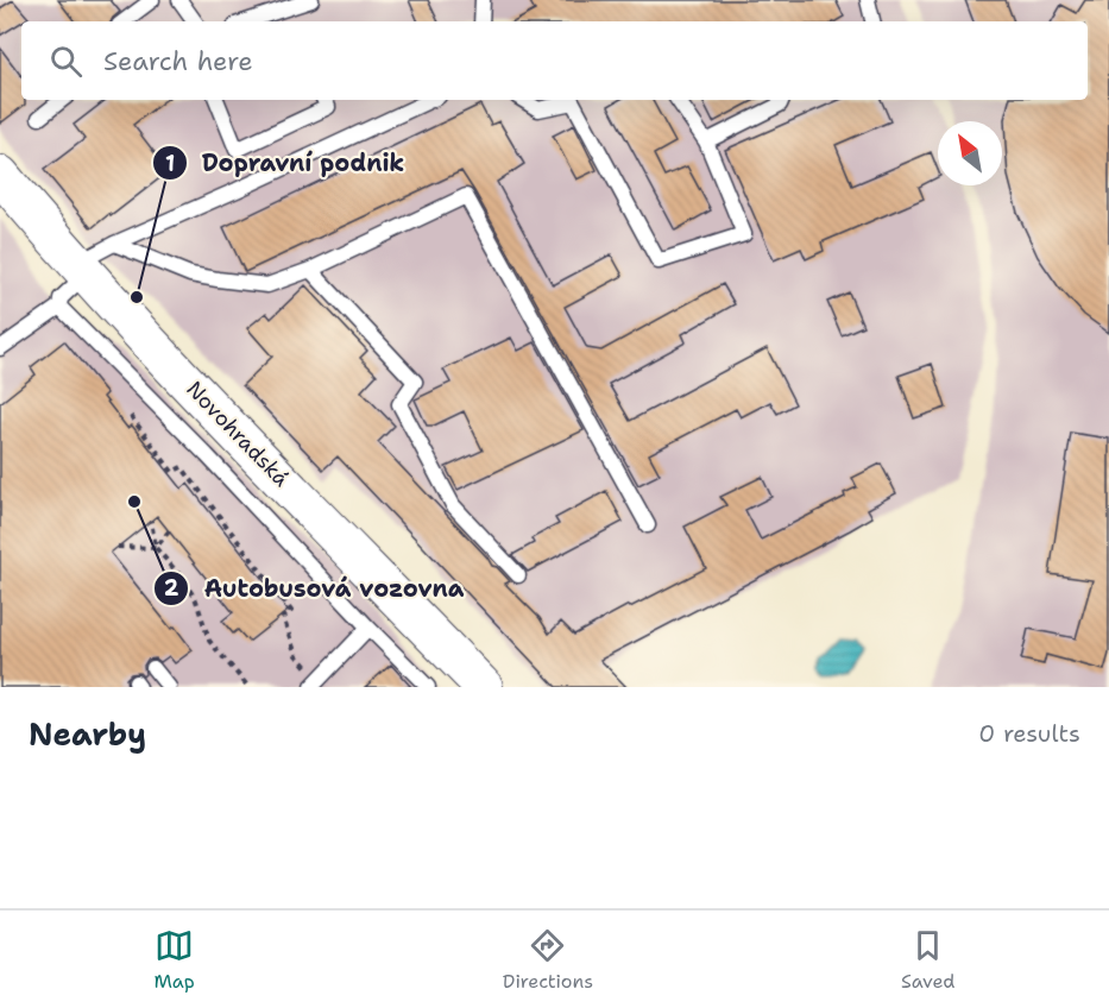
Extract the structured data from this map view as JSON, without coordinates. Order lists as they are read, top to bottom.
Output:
{
  "streets": {
    "main road": ["Novohradská"]
  },
  "places": ["Dopravní podnik", "Autobusová vozovna"],
  "north": "top left",
  "page": {
    "search": "Search here",
    "heading": ["Nearby", "0 results"],
    "nav": ["Map", "Directions", "Saved"]
  }
}
